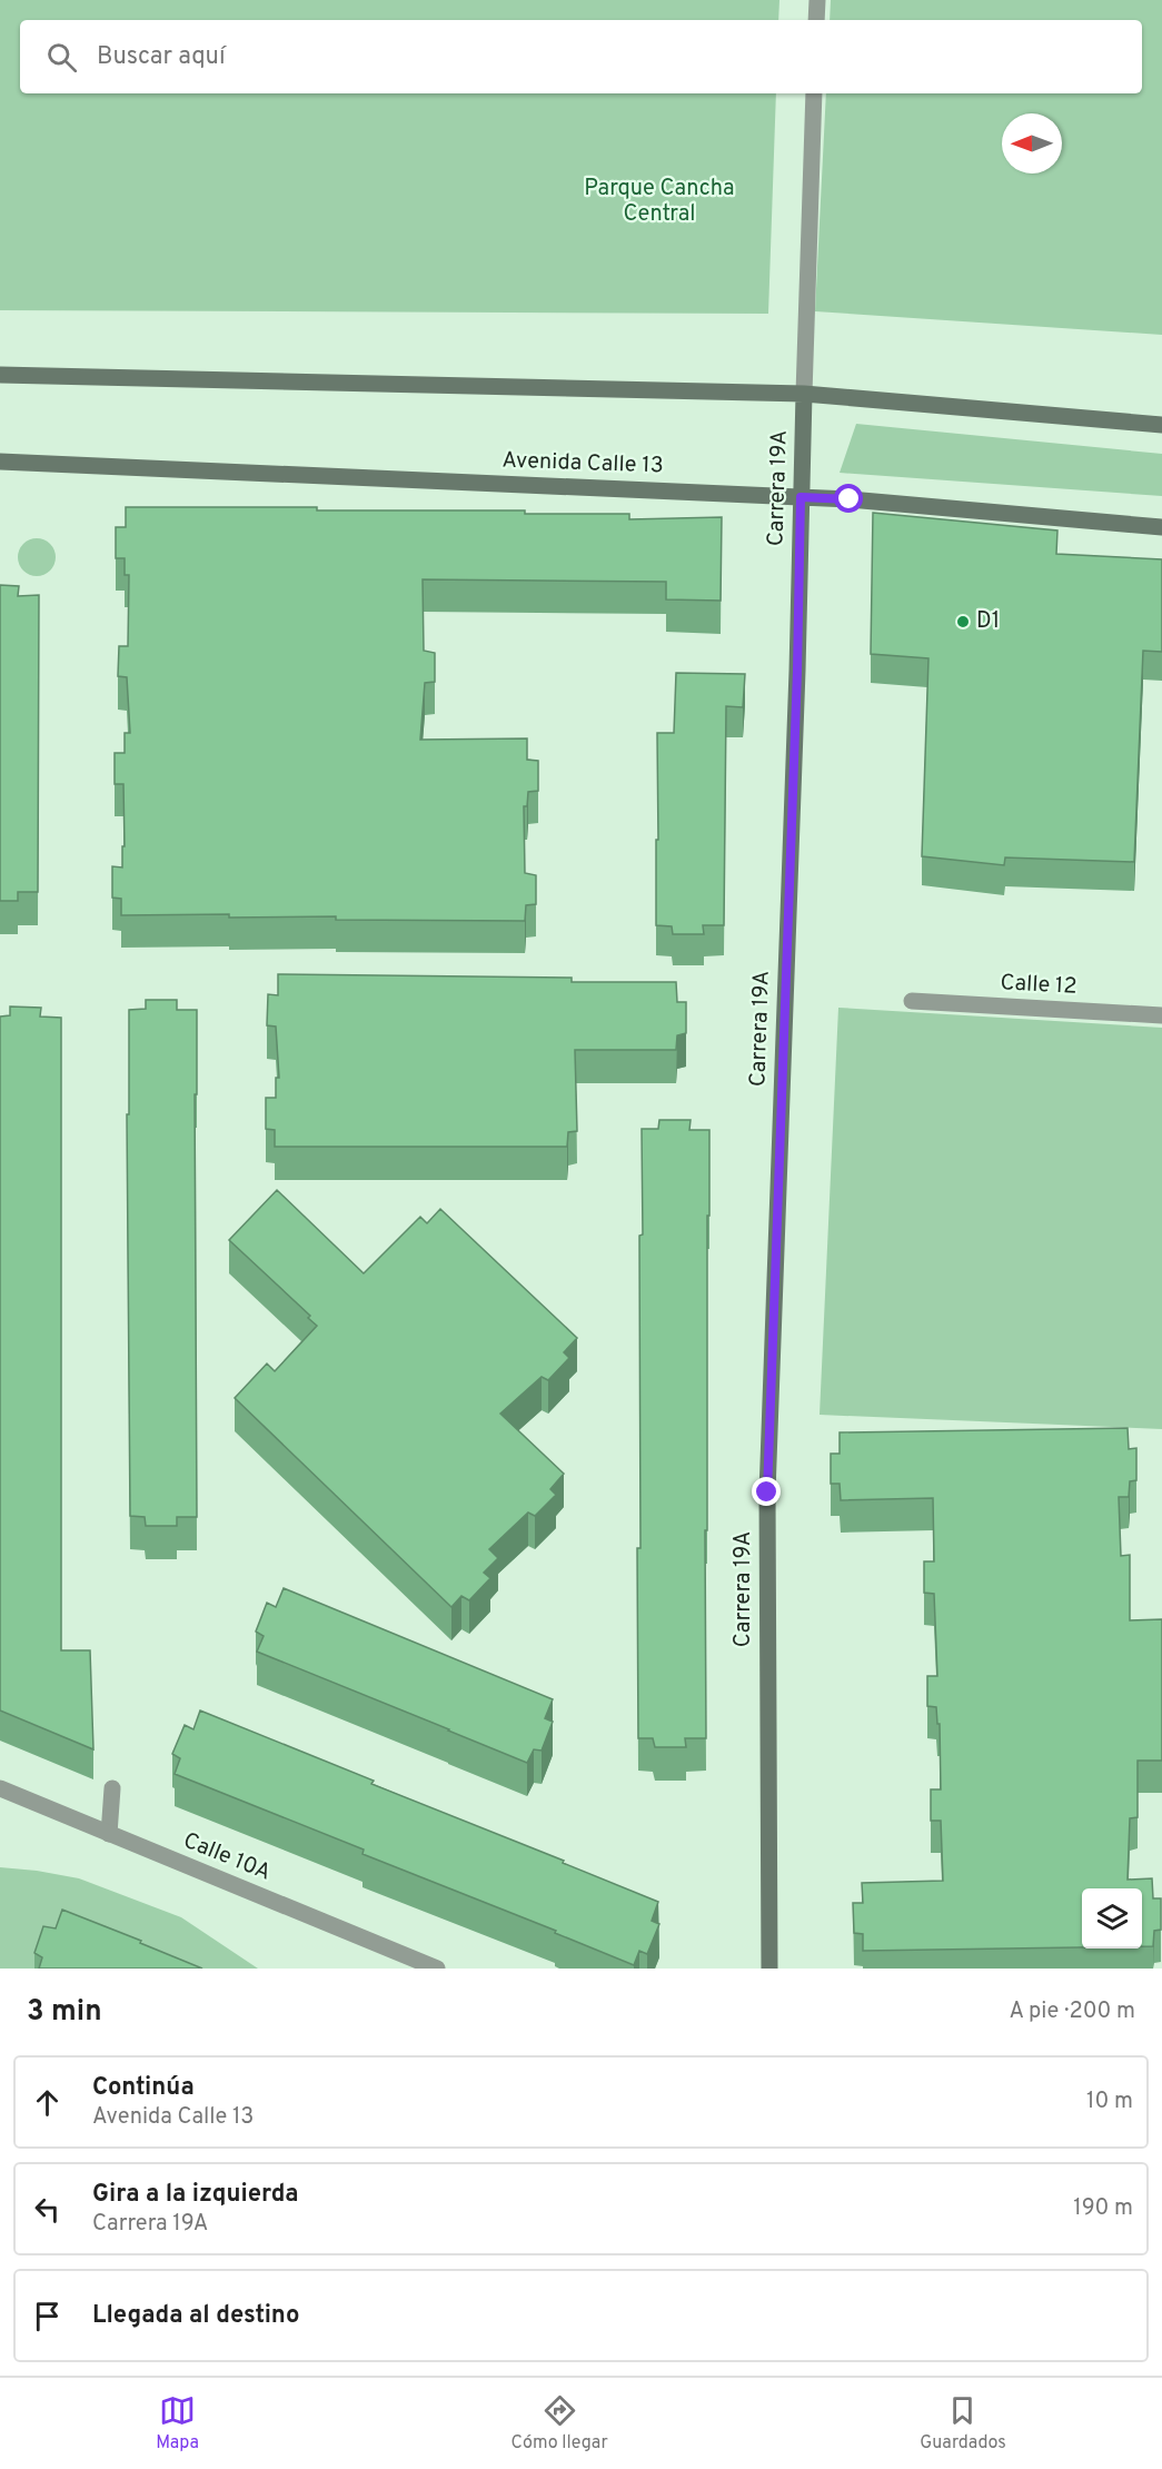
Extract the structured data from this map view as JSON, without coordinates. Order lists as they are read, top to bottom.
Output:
{
  "streets": {
    "street": [
      "Avenida Calle 13",
      "Carrera 19A",
      "Calle 12",
      "Calle 10A"
    ]
  },
  "crossings": [
    ["Avenida Calle 13", "Carrera 19A"]
  ],
  "parks": ["Parque Cancha Central"],
  "places": ["D1"],
  "north": "left",
  "page": {
    "search": "Buscar aquí",
    "heading": ["3 min", "A pie · 200 m"],
    "list": [
      ["Continúa", "Avenida Calle 13", "10 m"],
      ["Gira a la izquierda", "Carrera 19A", "190 m"],
      "Llegada al destino"
    ],
    "nav": ["Mapa", "Cómo llegar", "Guardados"]
  }
}
